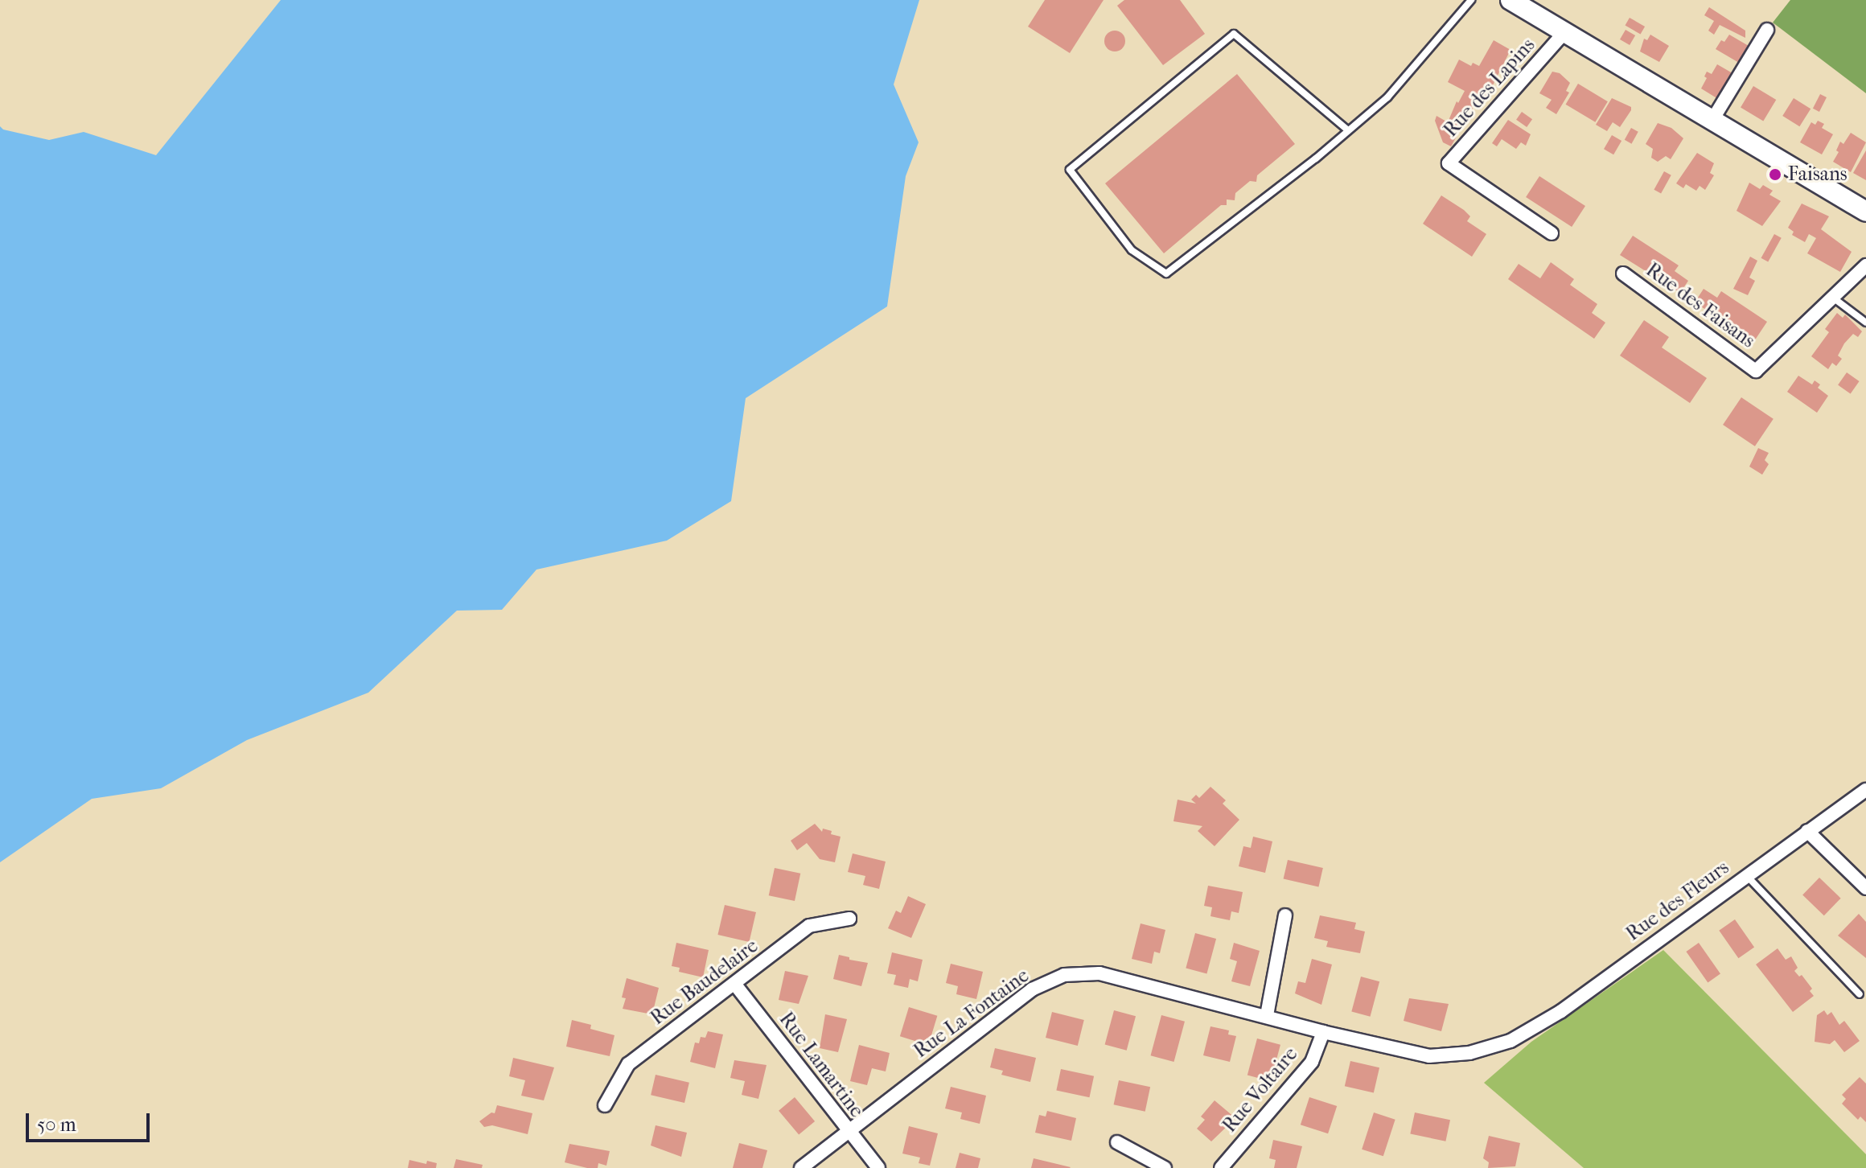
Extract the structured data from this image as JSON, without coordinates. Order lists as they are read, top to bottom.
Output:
{
  "streets": {
    "street": [
      "Rue des Lapins",
      "Rue des Faisans",
      "Rue des Fleurs",
      "Rue Baudelaire",
      "Rue La Fontaine",
      "Rue Lamartine",
      "Rue Voltaire"
    ]
  },
  "crossings": [
    ["Rue des Fleurs", "Rue La Fontaine"],
    ["Rue Baudelaire", "Rue Lamartine"],
    ["Rue La Fontaine", "Rue Lamartine"],
    ["Rue La Fontaine", "Rue Voltaire"]
  ],
  "places": ["Faisans"],
  "scale_bar": "50 m"
}
